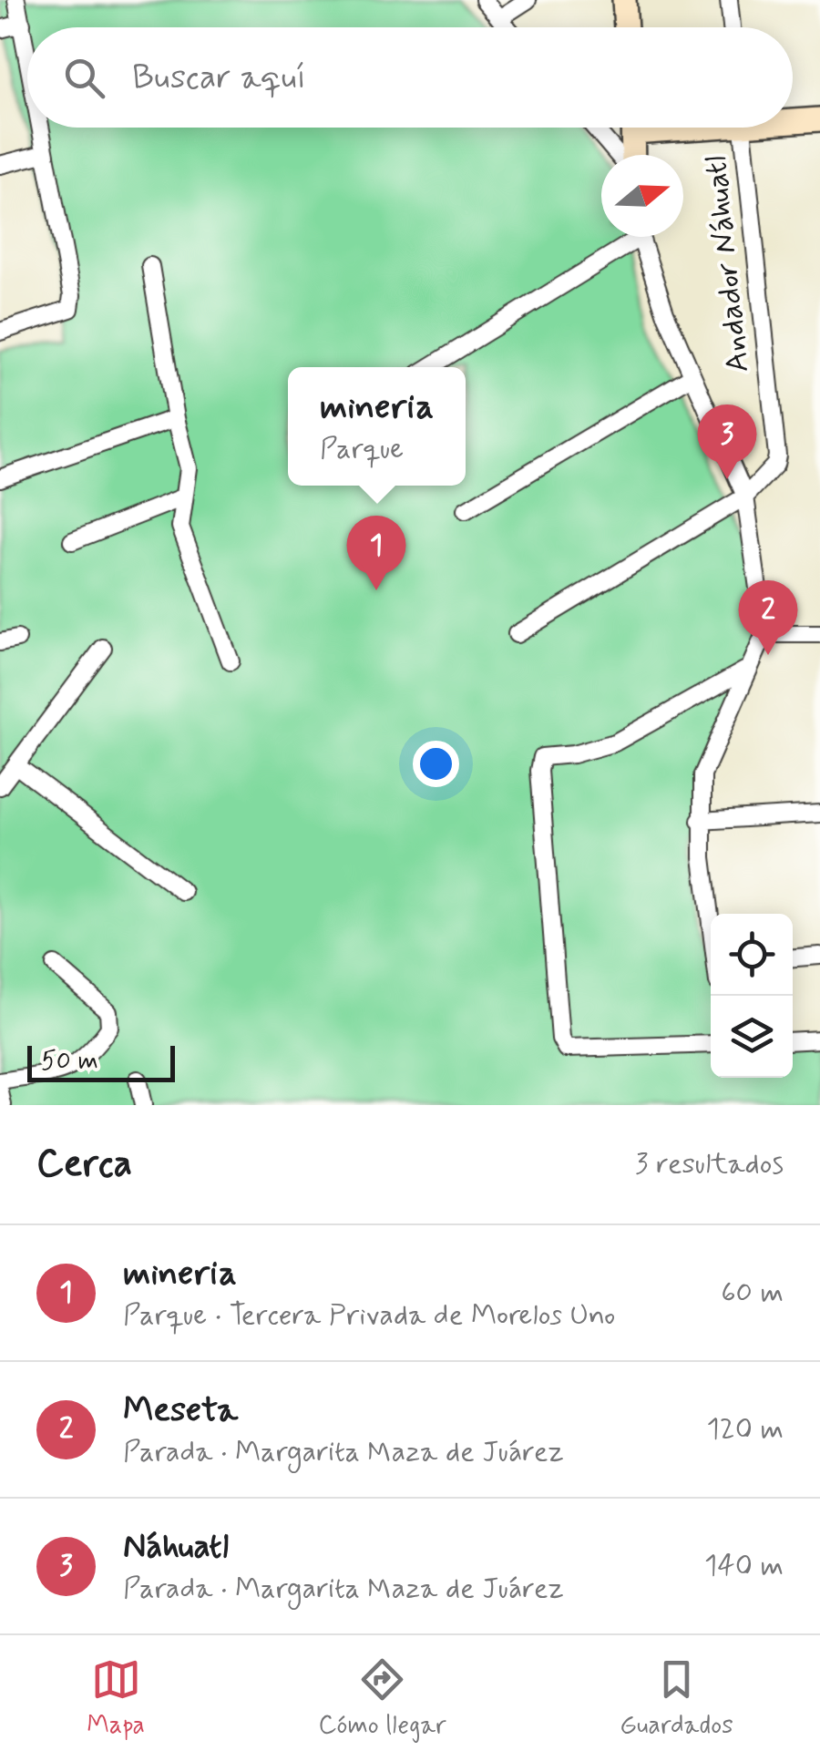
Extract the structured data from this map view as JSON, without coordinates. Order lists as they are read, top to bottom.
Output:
{
  "streets": {
    "street": ["Andador Náhuatl"]
  },
  "scale_bar": "50 m",
  "north": "right",
  "page": {
    "search": "Buscar aquí",
    "popup": ["mineria", "Parque"],
    "pins": ["3", "1", "2"],
    "scale": "50 m",
    "heading": ["Cerca", "3 resultados"],
    "list": [
      {
        "mark": "1",
        "name": "mineria",
        "note": "Parque · Tercera Privada de Morelos Uno",
        "value": "60 m"
      },
      {
        "mark": "2",
        "name": "Meseta",
        "note": "Parada · Margarita Maza de Juárez",
        "value": "120 m"
      },
      {
        "mark": "3",
        "name": "Náhuatl",
        "note": "Parada · Margarita Maza de Juárez",
        "value": "140 m"
      }
    ],
    "nav": ["Mapa", "Cómo llegar", "Guardados"]
  }
}
